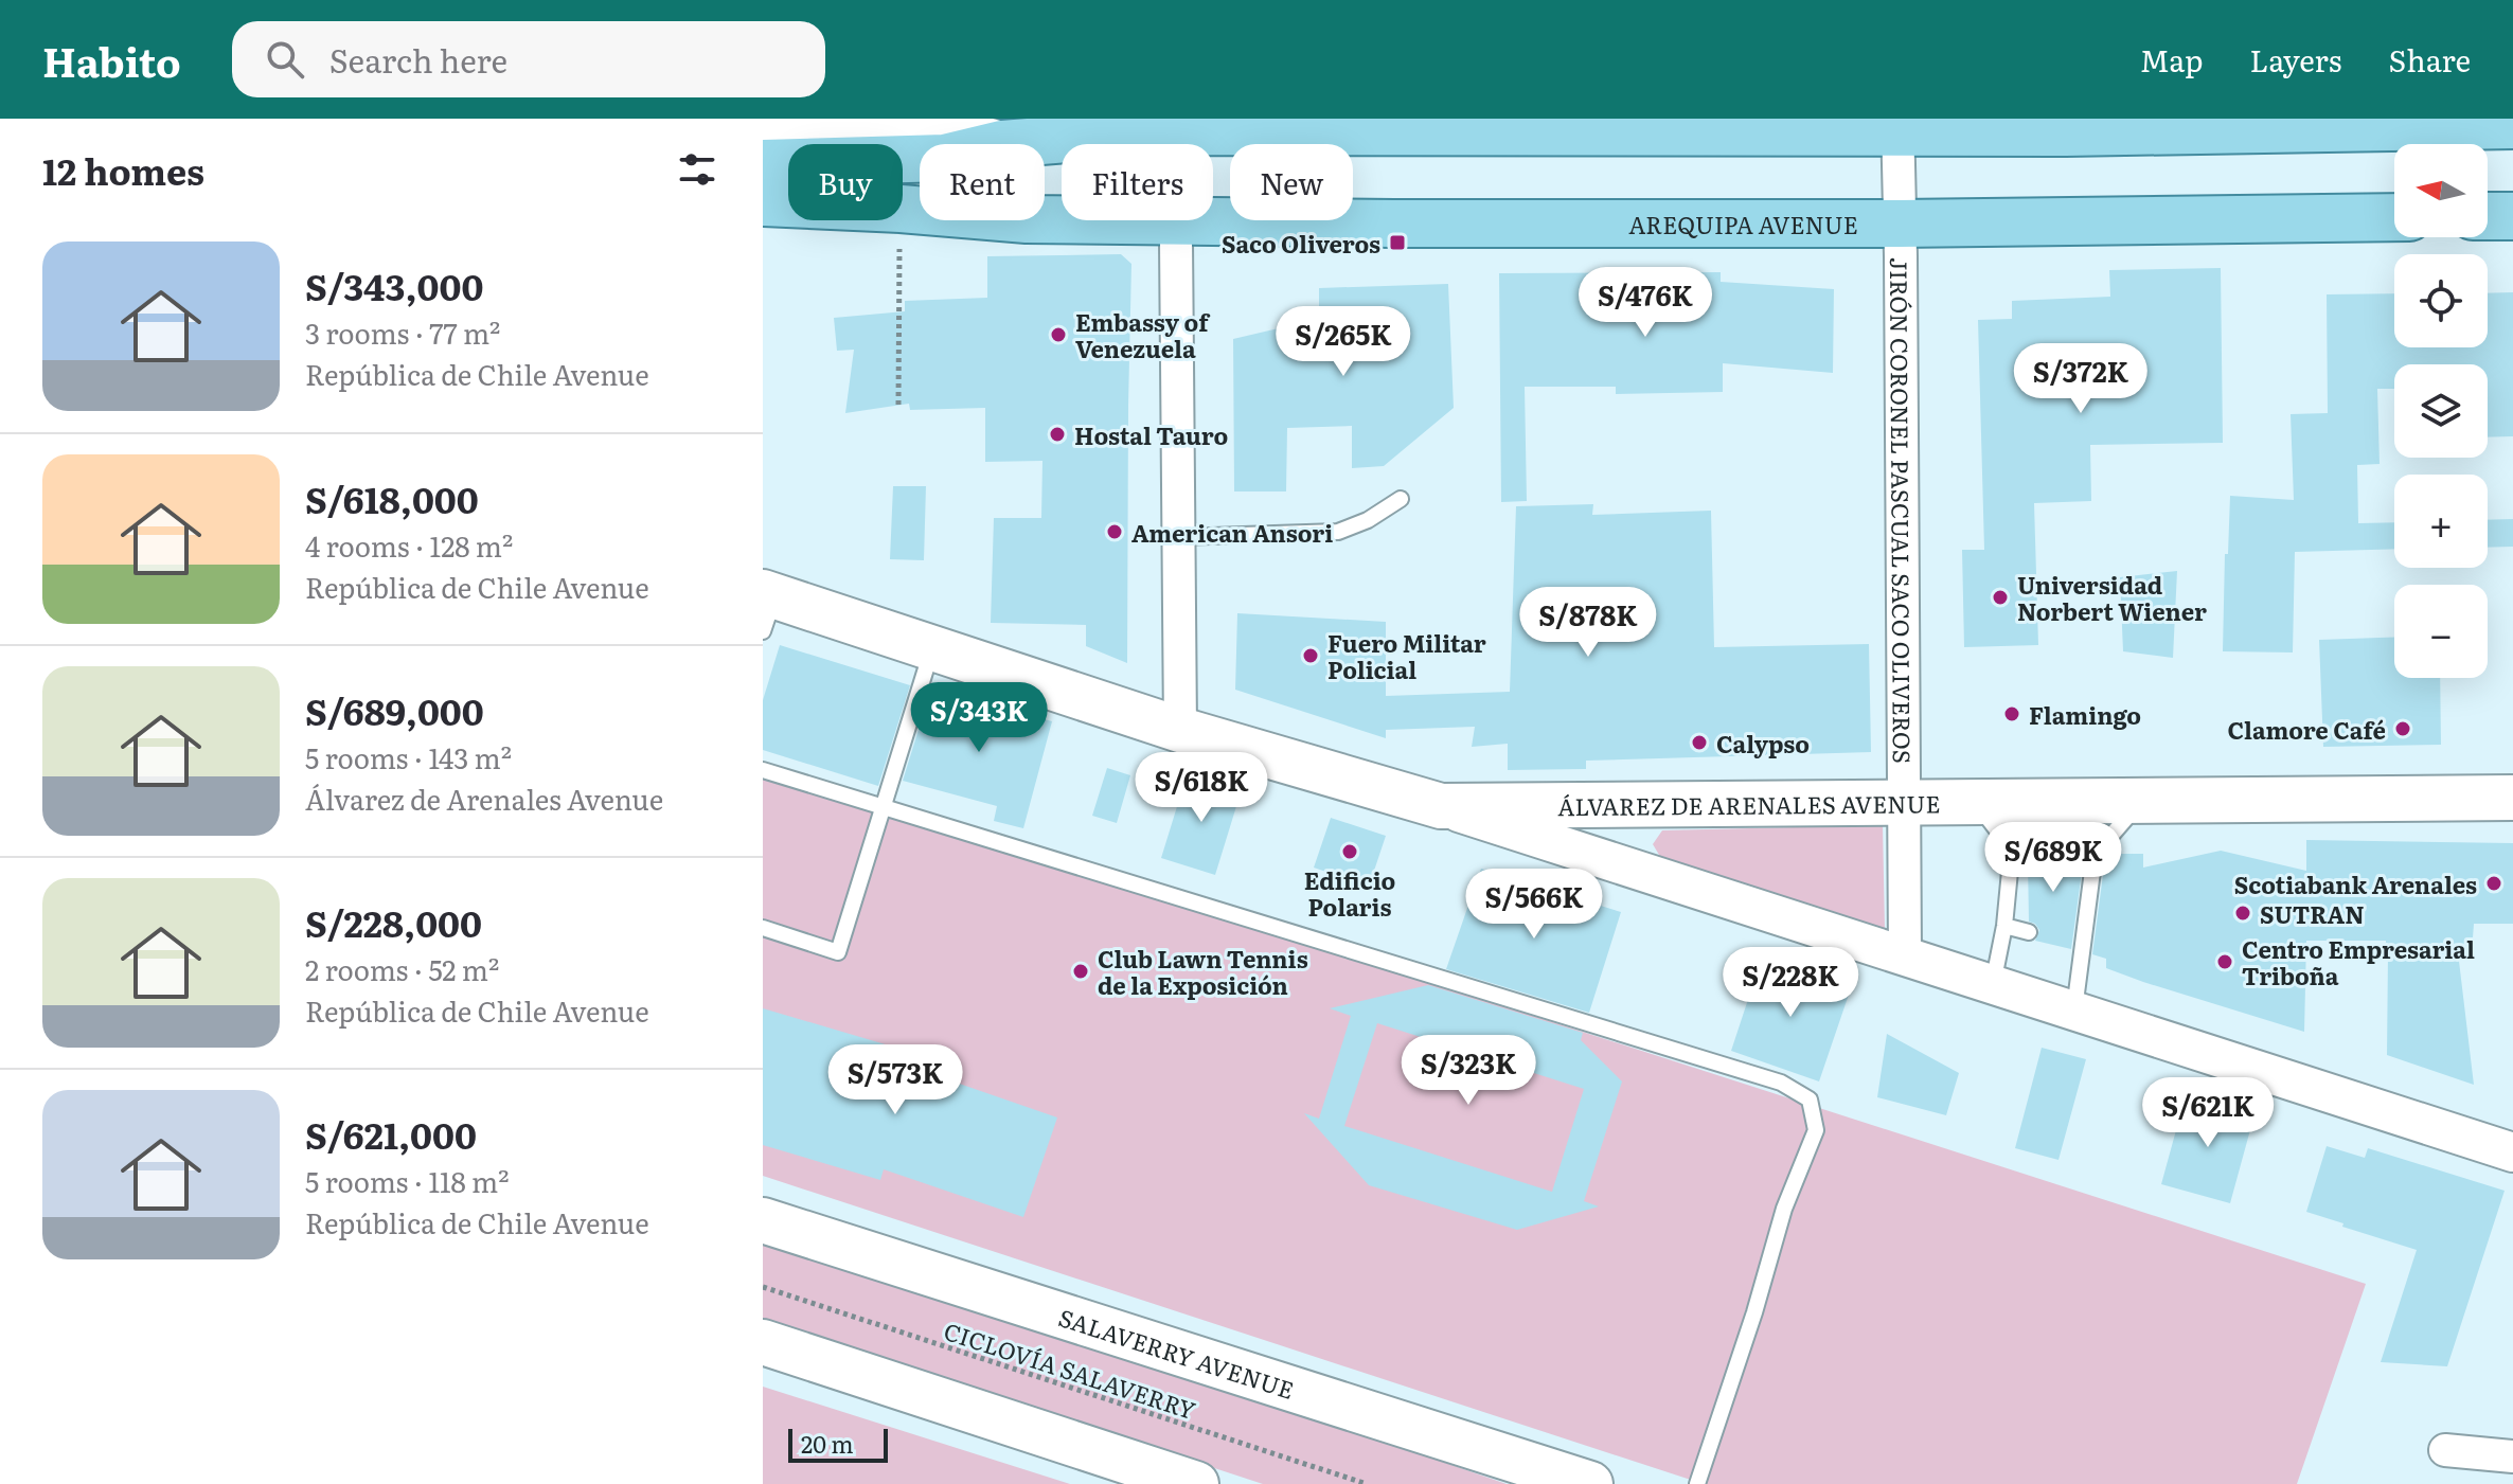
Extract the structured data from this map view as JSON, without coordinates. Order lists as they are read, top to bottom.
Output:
{
  "streets": {
    "main road": ["AREQUIPA AVENUE", "ÁLVAREZ DE ARENALES AVENUE", "SALAVERRY AVENUE"],
    "street": ["JIRÓN CORONEL PASCUAL SACO OLIVEROS"],
    "path": ["CICLOVÍA SALAVERRY"]
  },
  "crossings": [
    ["AREQUIPA AVENUE", "JIRÓN CORONEL PASCUAL SACO OLIVEROS"],
    ["JIRÓN CORONEL PASCUAL SACO OLIVEROS", "ÁLVAREZ DE ARENALES AVENUE"]
  ],
  "places": {
    "transit": ["Saco Oliveros"],
    "other": [
      "Embassy of Venezuela",
      "Hostal Tauro",
      "American Ansori",
      "Universidad Norbert Wiener",
      "Fuero Militar Policial",
      "Flamingo",
      "Clamore Café",
      "Calypso",
      "Edificio Polaris",
      "Scotiabank Arenales",
      "SUTRAN",
      "Centro Empresarial Triboña",
      "Club Lawn Tennis de la Exposición"
    ]
  },
  "scale_bar": "20 m",
  "north": "left",
  "page": {
    "header": "Habito",
    "search": "Search here",
    "nav": ["Map", "Layers", "Share"],
    "heading": "12 homes",
    "map_buttons": ["+", "−"],
    "chip": [
      "Buy",
      "Rent",
      "Filters",
      "New"
    ],
    "list": [
      {
        "name": "S/343,000",
        "note": "3 rooms · 77 m² · República de Chile Avenue"
      },
      {
        "name": "S/618,000",
        "note": "4 rooms · 128 m² · República de Chile Avenue"
      },
      {
        "name": "S/689,000",
        "note": "5 rooms · 143 m² · Álvarez de Arenales Avenue"
      },
      {
        "name": "S/228,000",
        "note": "2 rooms · 52 m² · República de Chile Avenue"
      },
      {
        "name": "S/621,000",
        "note": "5 rooms · 118 m² · República de Chile Avenue"
      }
    ],
    "price": [
      "S/476K",
      "S/265K",
      "S/372K",
      "S/878K",
      "S/343K",
      "S/618K",
      "S/689K",
      "S/566K",
      "S/228K",
      "S/323K",
      "S/573K",
      "S/621K"
    ],
    "scale": "20 m"
  }
}
